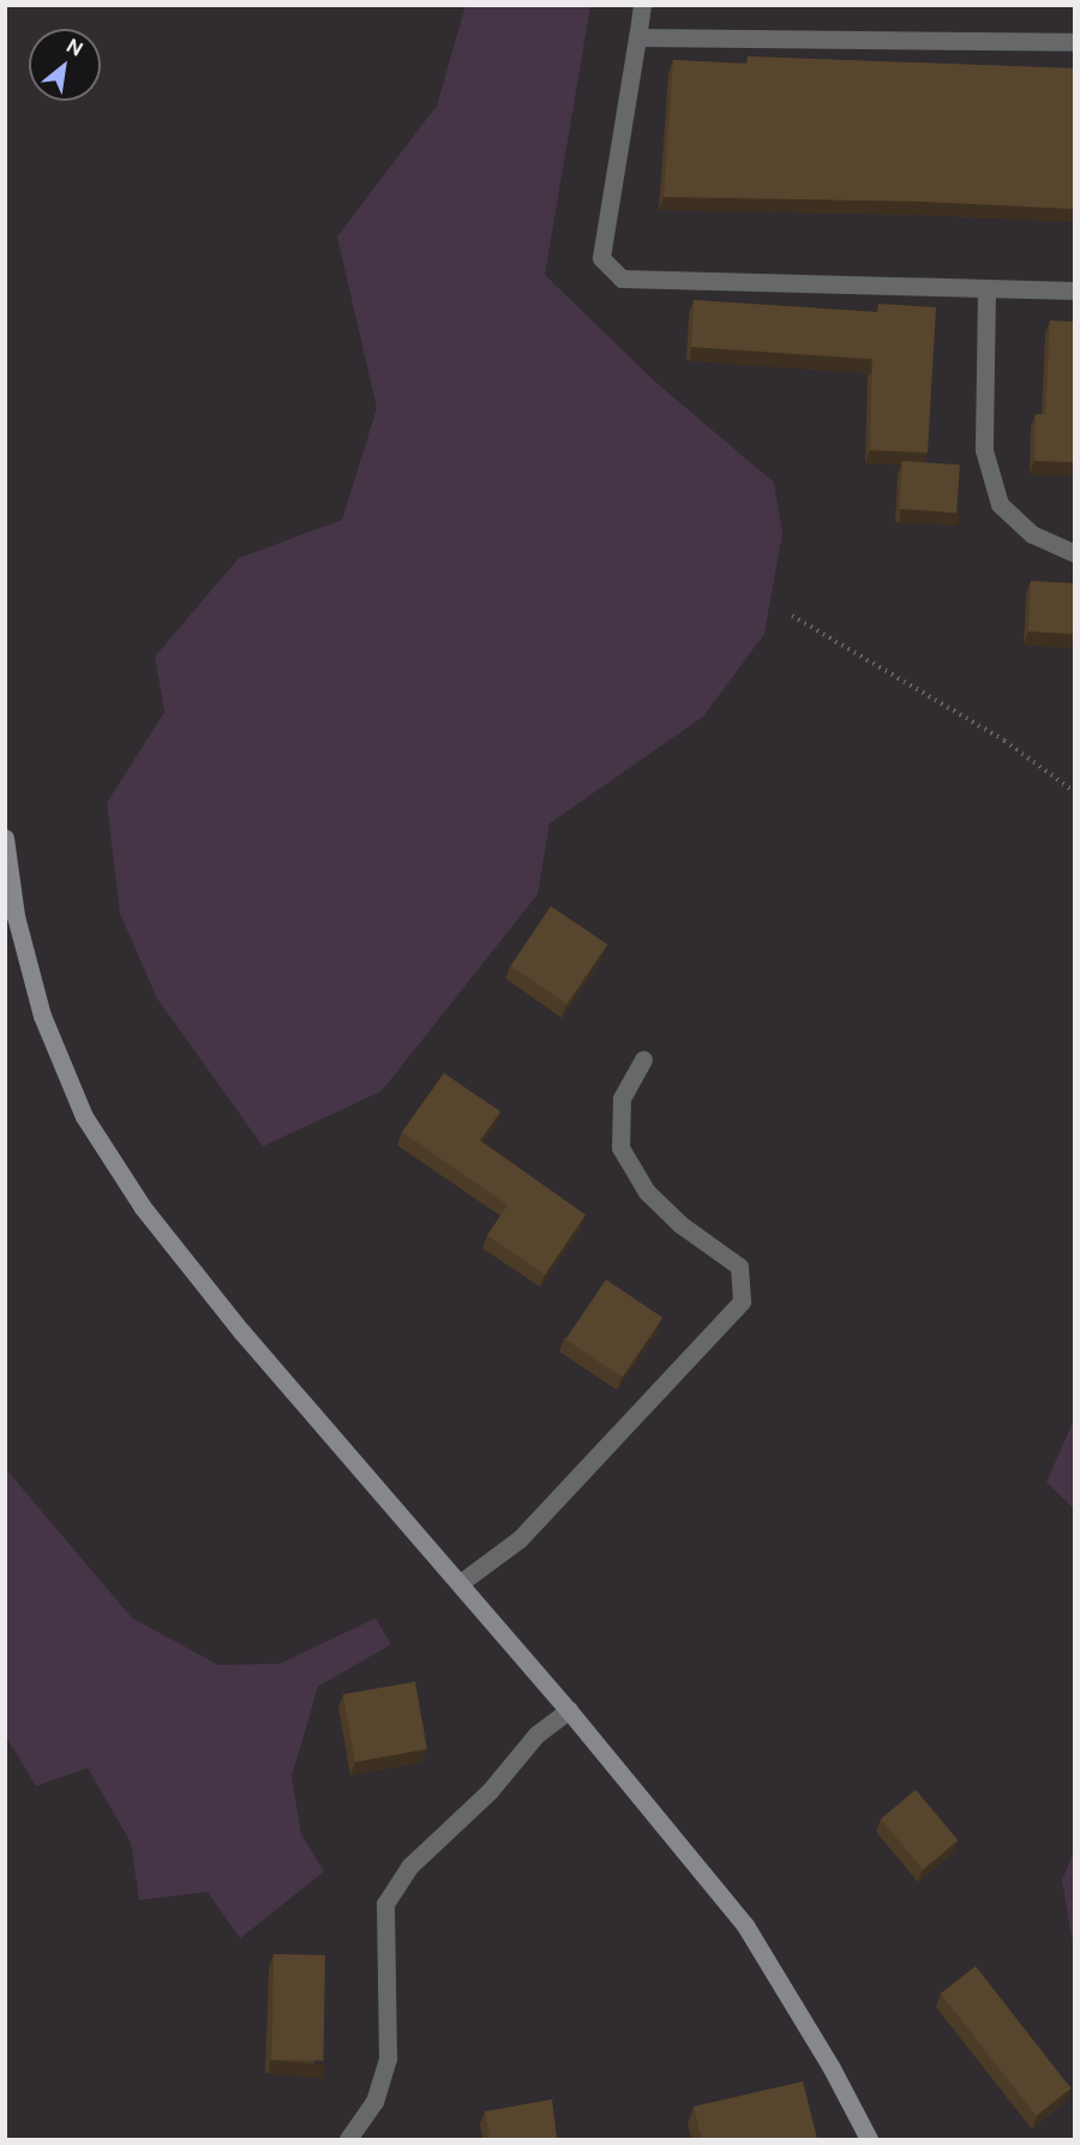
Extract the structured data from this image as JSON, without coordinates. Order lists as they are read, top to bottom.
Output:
{
  "north": "top right"
}
